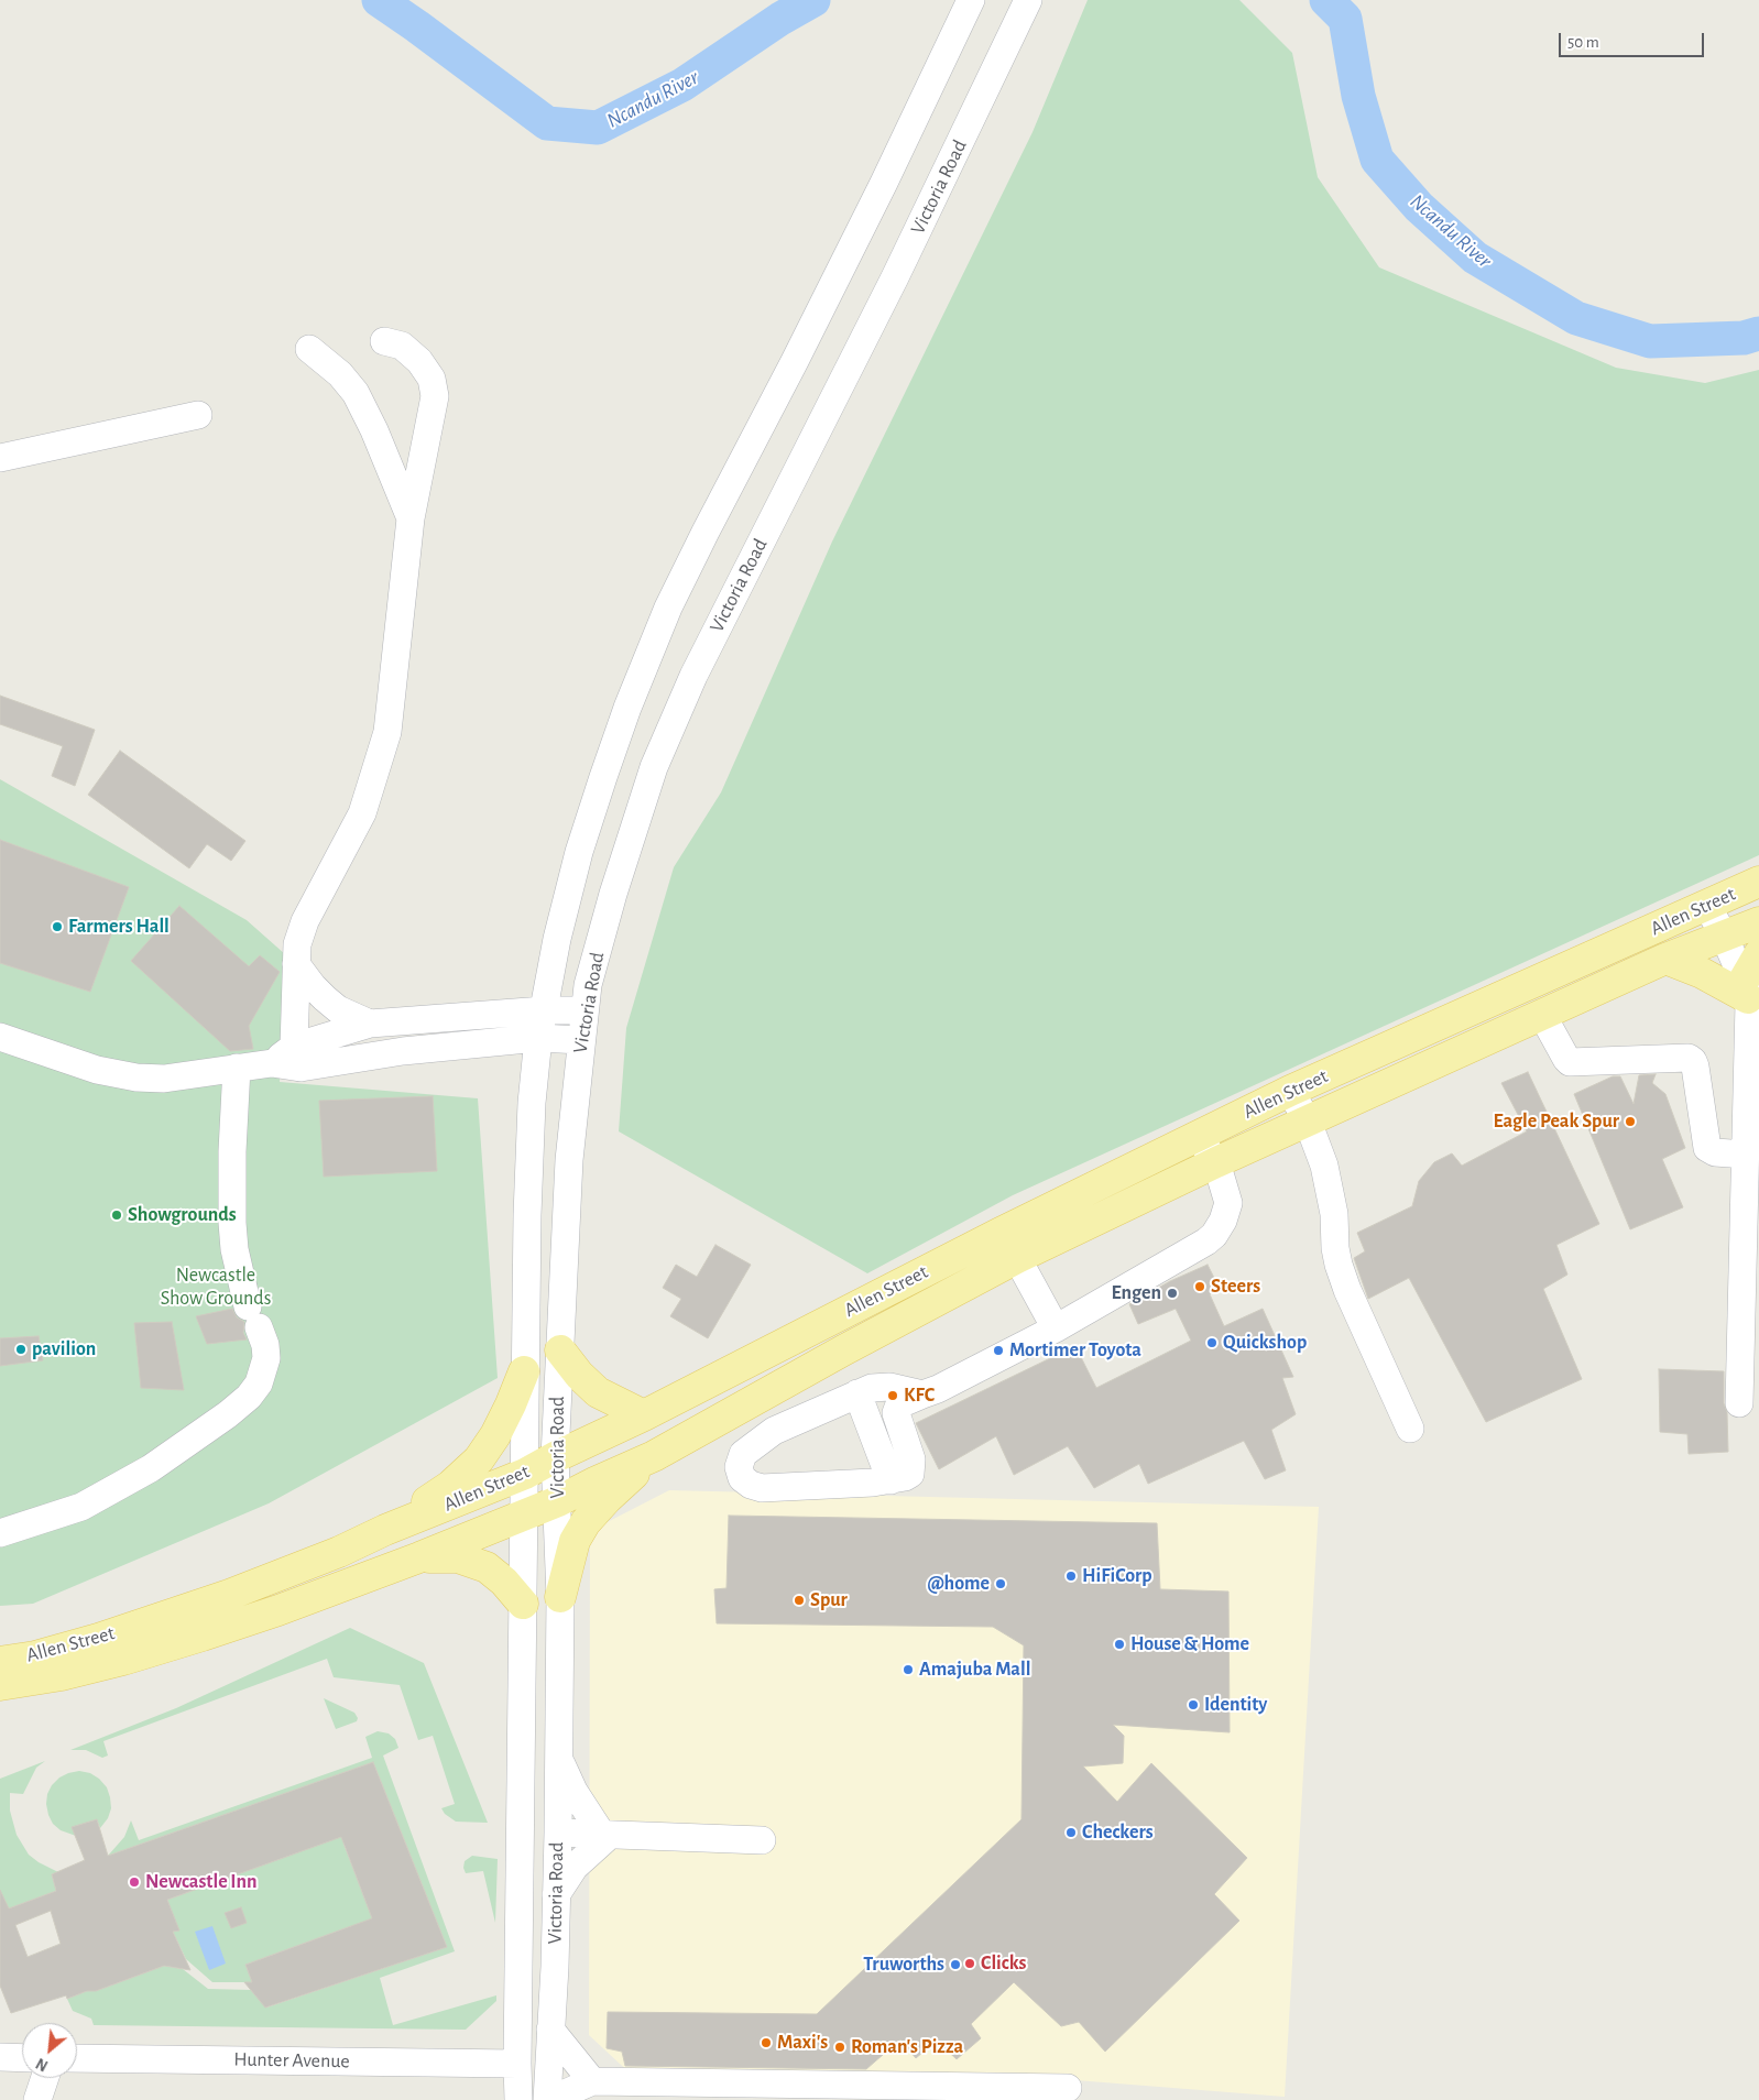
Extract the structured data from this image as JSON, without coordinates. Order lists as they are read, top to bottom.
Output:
{
  "streets": {
    "main road": ["Allen Street"],
    "street": ["Victoria Road", "Hunter Avenue"]
  },
  "crossings": [
    ["Victoria Road", "Allen Street"],
    ["Victoria Road", "Hunter Avenue"]
  ],
  "water": ["Ncandu River"],
  "parks": ["Newcastle Show Grounds"],
  "places": [
    "Farmers Hall",
    "Eagle Peak Spur",
    "Showgrounds",
    "Steers",
    "Engen",
    "Quickshop",
    "pavilion",
    "Mortimer Toyota",
    "KFC",
    "HiFiCorp",
    "@home",
    "Spur",
    "House & Home",
    "Amajuba Mall",
    "Identity",
    "Checkers",
    "Newcastle Inn",
    "Clicks",
    "Truworths",
    "Maxi's",
    "Roman's Pizza"
  ],
  "scale_bar": "50 m",
  "north": "bottom left"
}
